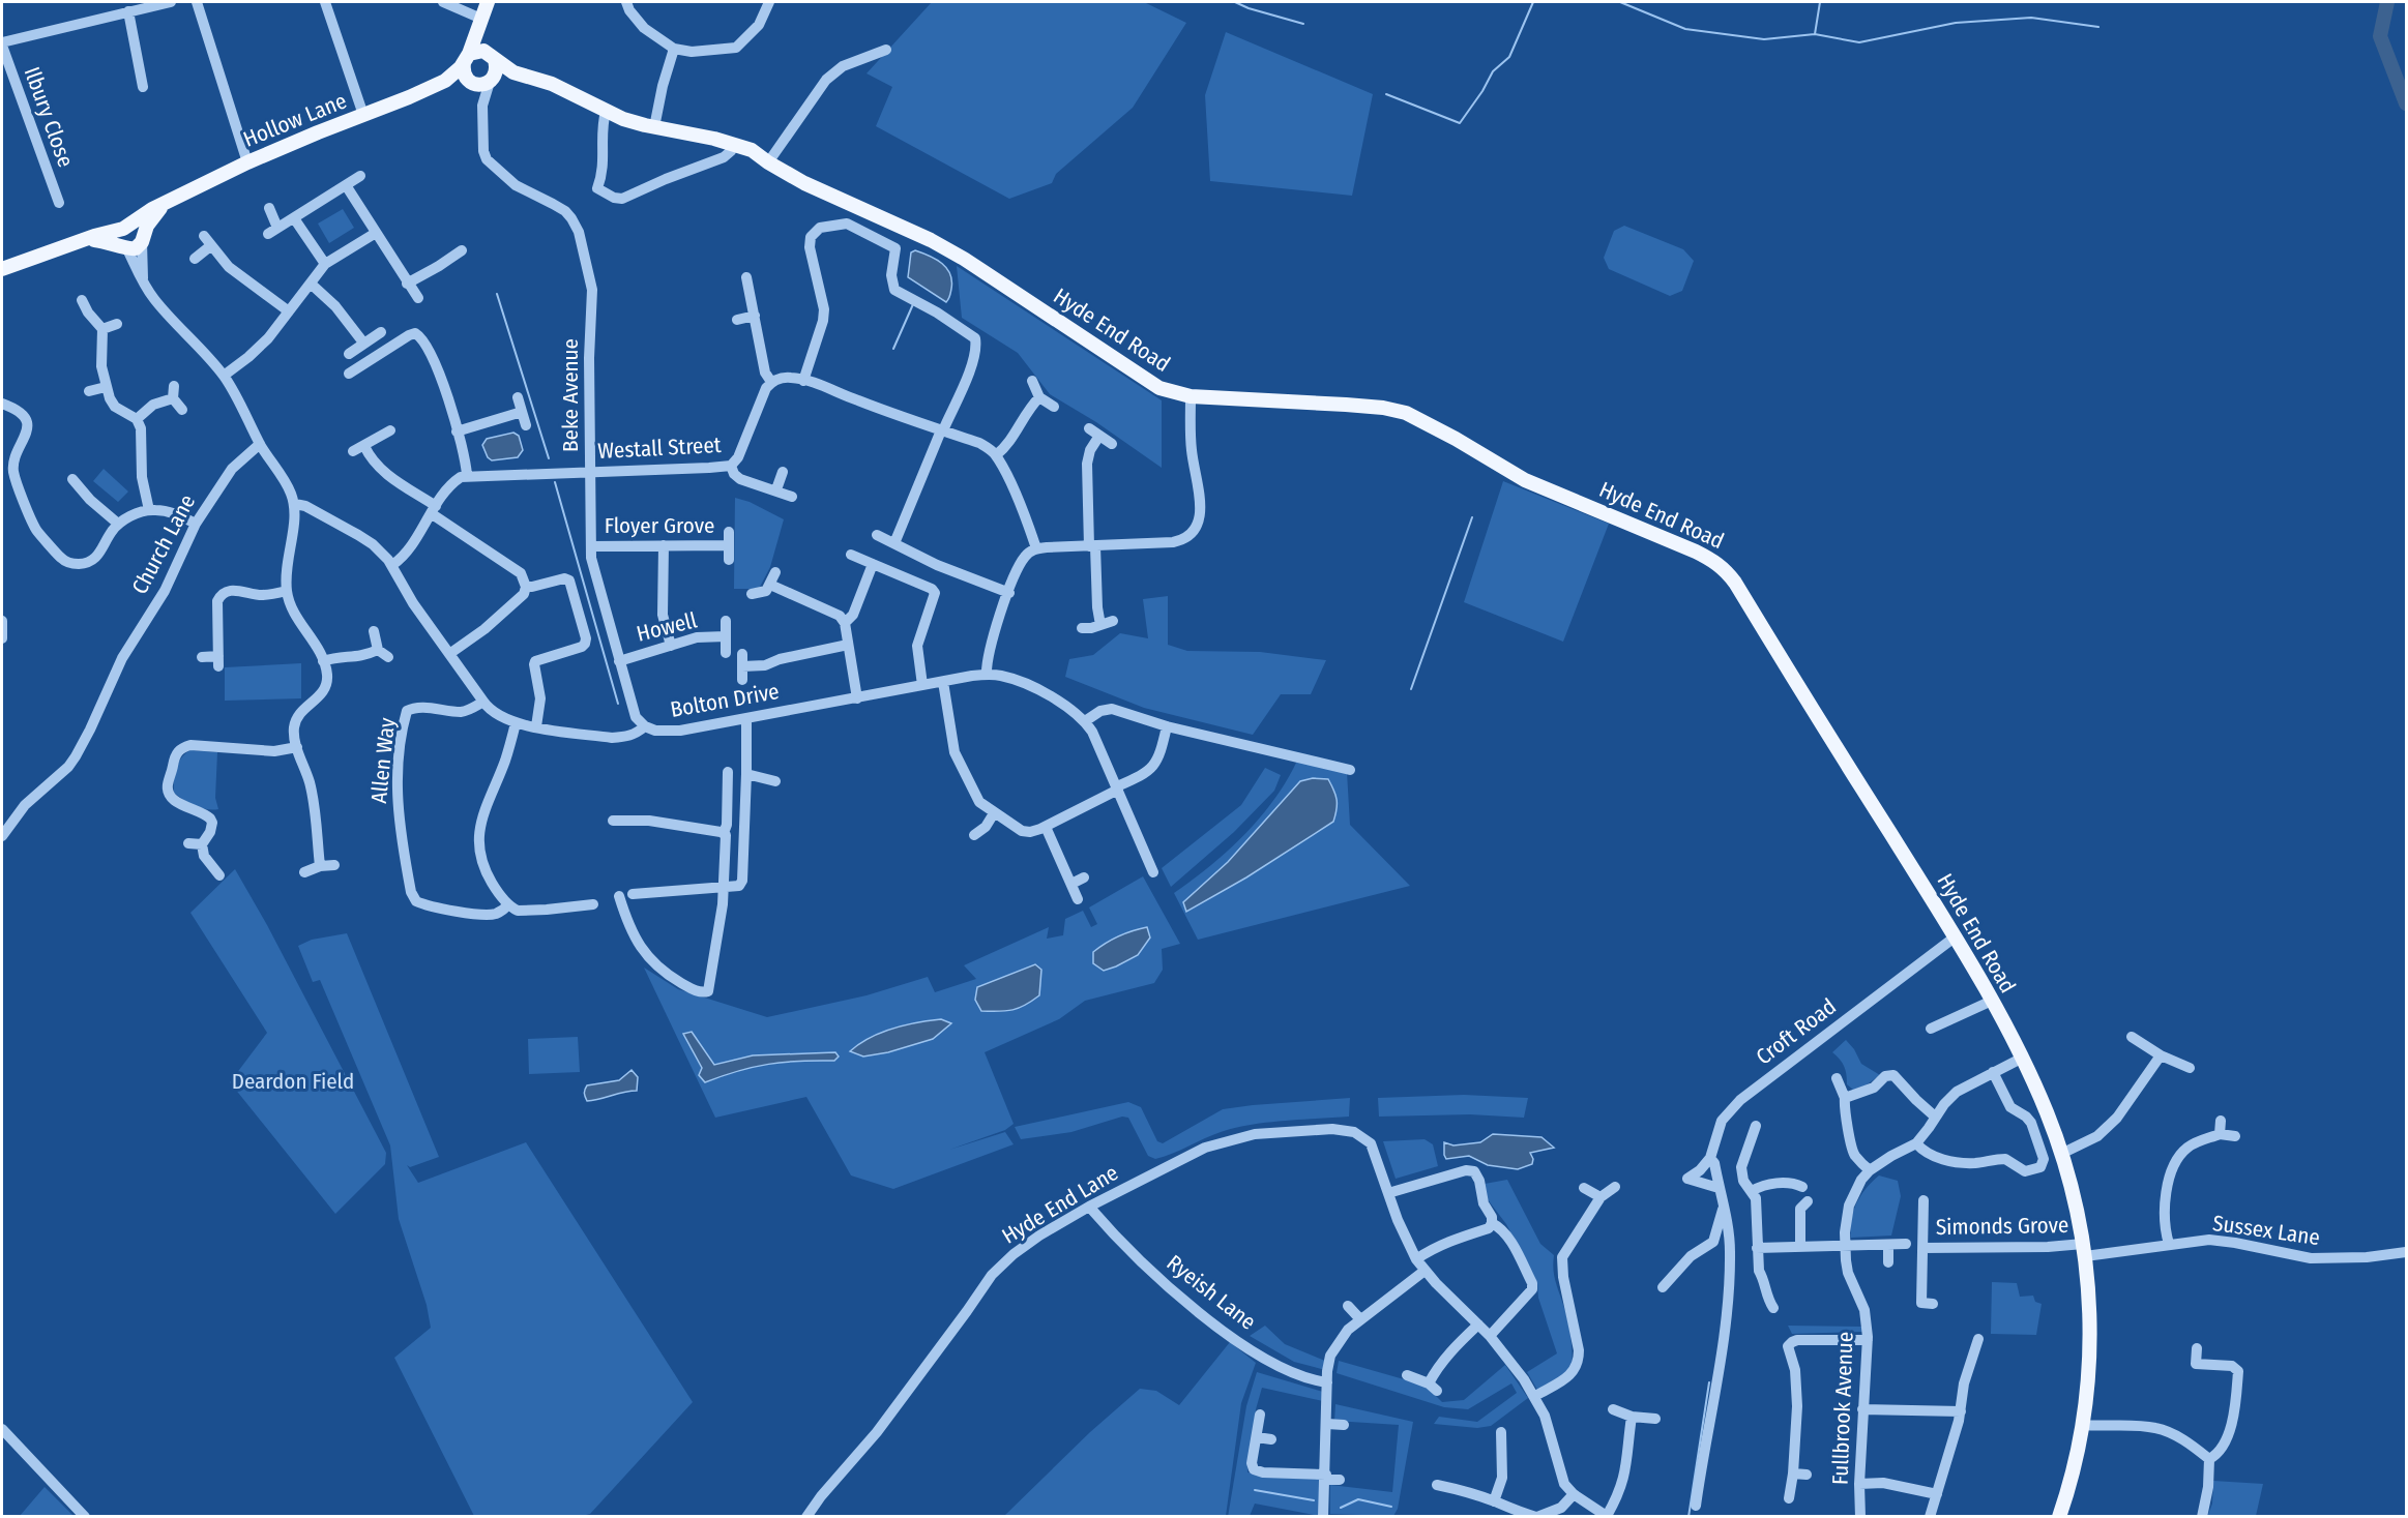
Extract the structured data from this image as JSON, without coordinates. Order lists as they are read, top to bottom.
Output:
{
  "streets": {
    "main road": ["Hollow Lane", "Hyde End Road"],
    "street": [
      "Ilbury Close",
      "Beke Avenue",
      "Westall Street",
      "Floyer Grove",
      "Church Lane",
      "Howell",
      "Bolton Drive",
      "Allen Way",
      "Croft Road",
      "Hyde End Lane",
      "Simonds Grove",
      "Sussex Lane",
      "Ryeish Lane",
      "Fullbrook Avenue"
    ]
  },
  "crossings": [
    ["Hyde End Road", "Croft Road"],
    ["Hyde End Road", "Simonds Grove"],
    ["Hyde End Road", "Sussex Lane"],
    ["Hyde End Road", "Fullbrook Avenue"],
    ["Beke Avenue", "Westall Street"],
    ["Beke Avenue", "Floyer Grove"],
    ["Beke Avenue", "Howell"],
    ["Beke Avenue", "Bolton Drive"],
    ["Bolton Drive", "Allen Way"],
    ["Hyde End Lane", "Ryeish Lane"],
    ["Simonds Grove", "Sussex Lane"]
  ],
  "parks": ["Deardon Field"]
}
